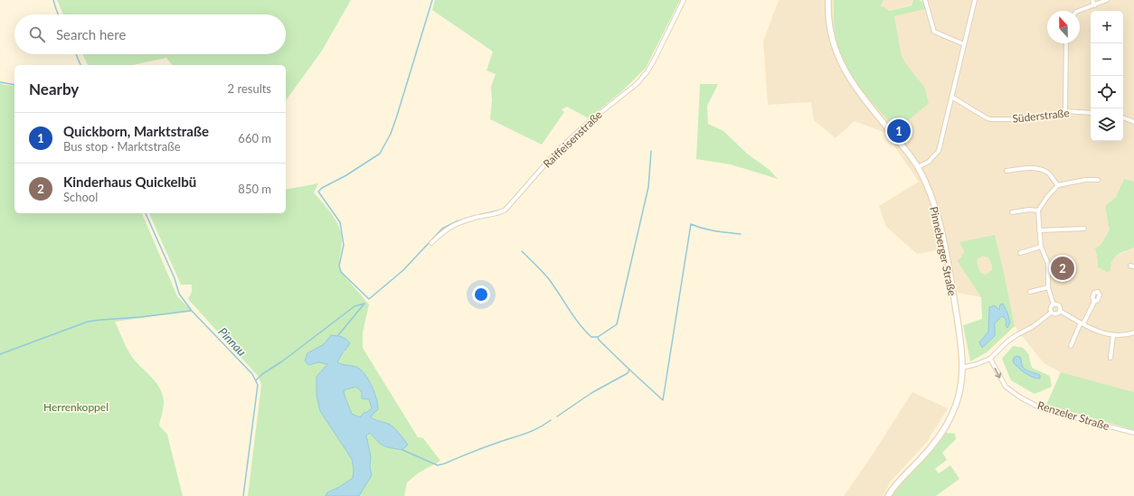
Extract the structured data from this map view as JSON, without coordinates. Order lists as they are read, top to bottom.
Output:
{
  "streets": {
    "main road": ["Pinneberger Straße"],
    "street": ["Süderstraße", "Raiffeisenstraße", "Renzeler Straße"]
  },
  "one_way": ["Renzeler Straße"],
  "water": ["Pinnau"],
  "parks": ["Herrenkoppel"],
  "north": "top",
  "page": {
    "map_buttons": ["+", "−"],
    "search": "Search here",
    "heading": ["Nearby", "2 results"],
    "list": [
      {
        "mark": "1",
        "name": "Quickborn, Marktstraße",
        "note": "Bus stop · Marktstraße",
        "value": "660 m"
      },
      {
        "mark": "2",
        "name": "Kinderhaus Quickelbü",
        "note": "School",
        "value": "850 m"
      }
    ],
    "pins": ["1", "2"]
  }
}
